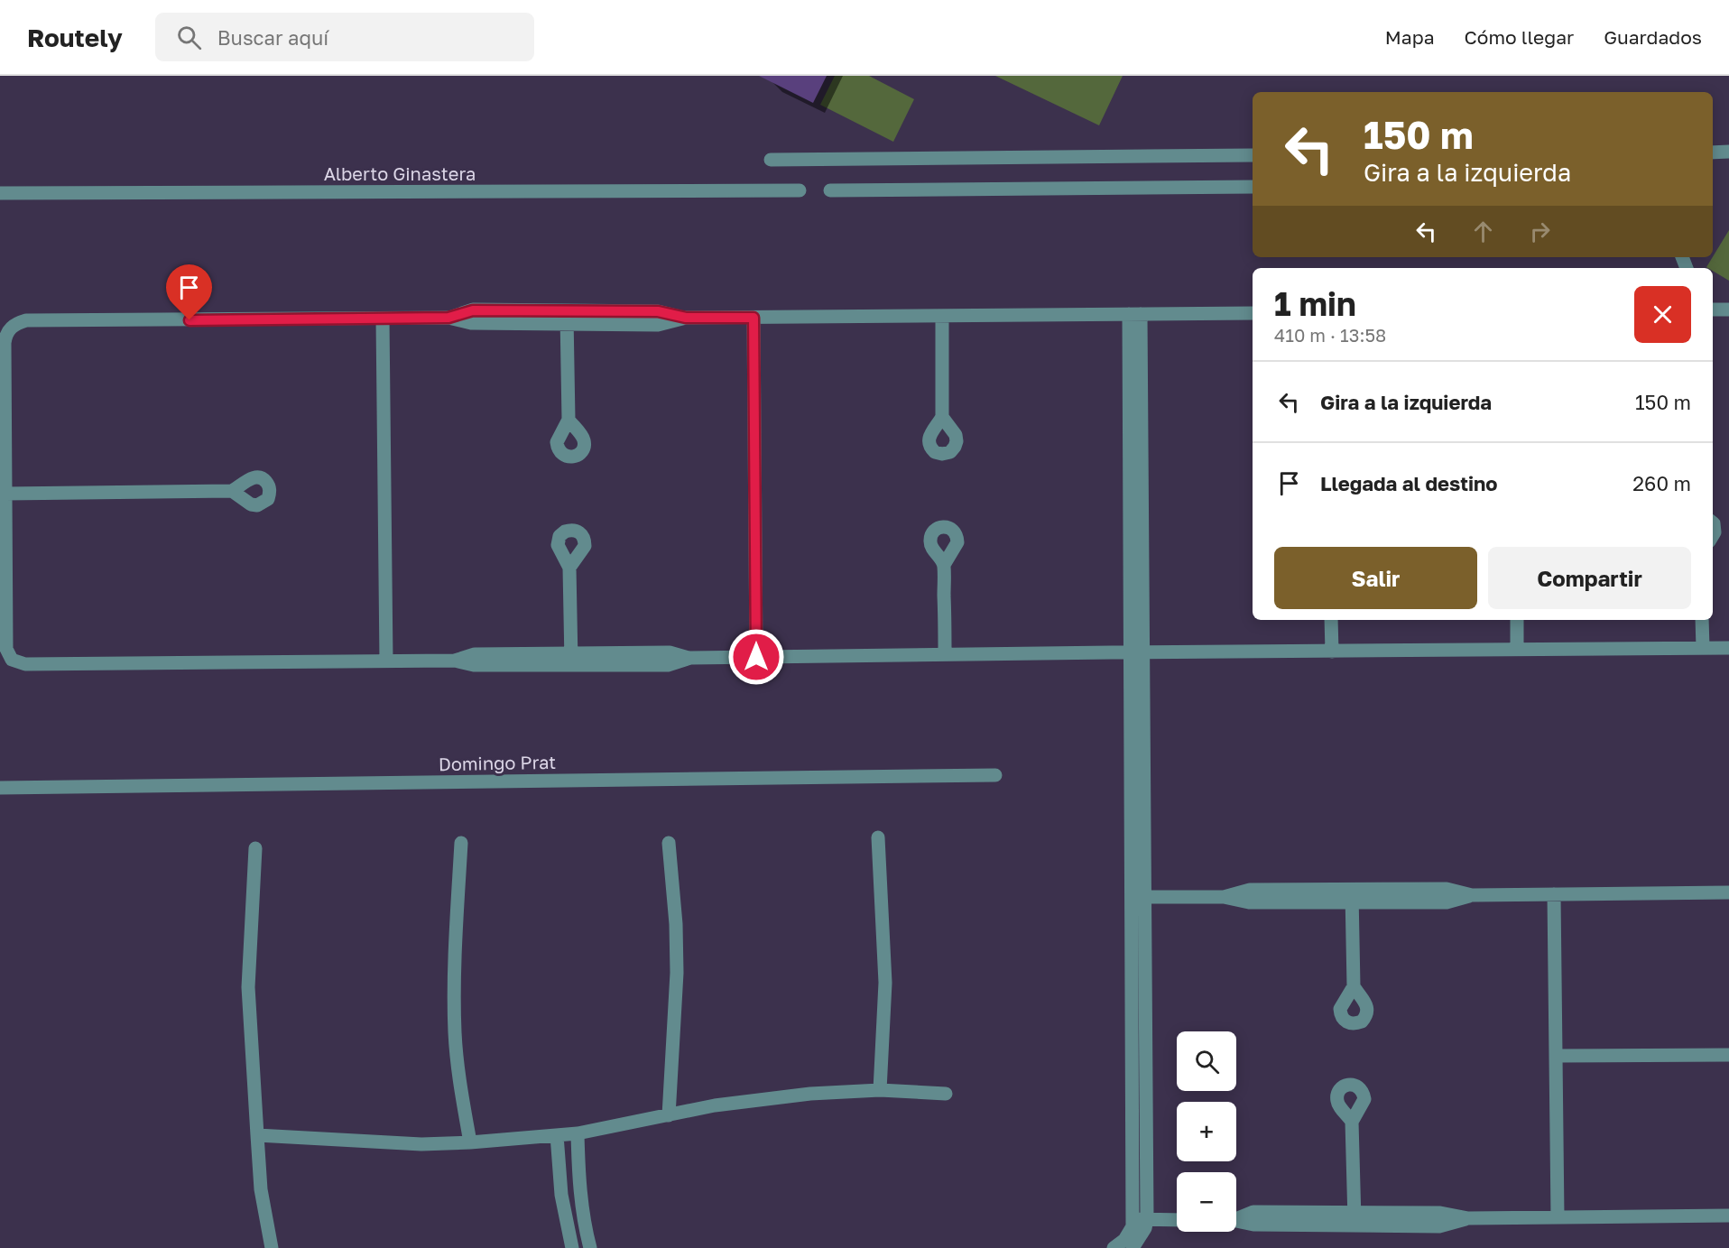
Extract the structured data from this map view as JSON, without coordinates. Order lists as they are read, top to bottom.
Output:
{
  "streets": {
    "street": ["Alberto Ginastera", "Domingo Prat"]
  },
  "page": {
    "header": "Routely",
    "search": "Buscar aquí",
    "nav": ["Mapa", "Cómo llegar", "Guardados"],
    "turn": ["150 m", "Gira a la izquierda"],
    "heading": ["1 min", "410 m · 13:58"],
    "list": [
      {
        "name": "Gira a la izquierda",
        "value": "150 m"
      },
      {
        "name": "Llegada al destino",
        "value": "260 m"
      }
    ],
    "buttons": ["Salir", "Compartir"],
    "map_buttons": ["+", "−"]
  }
}
